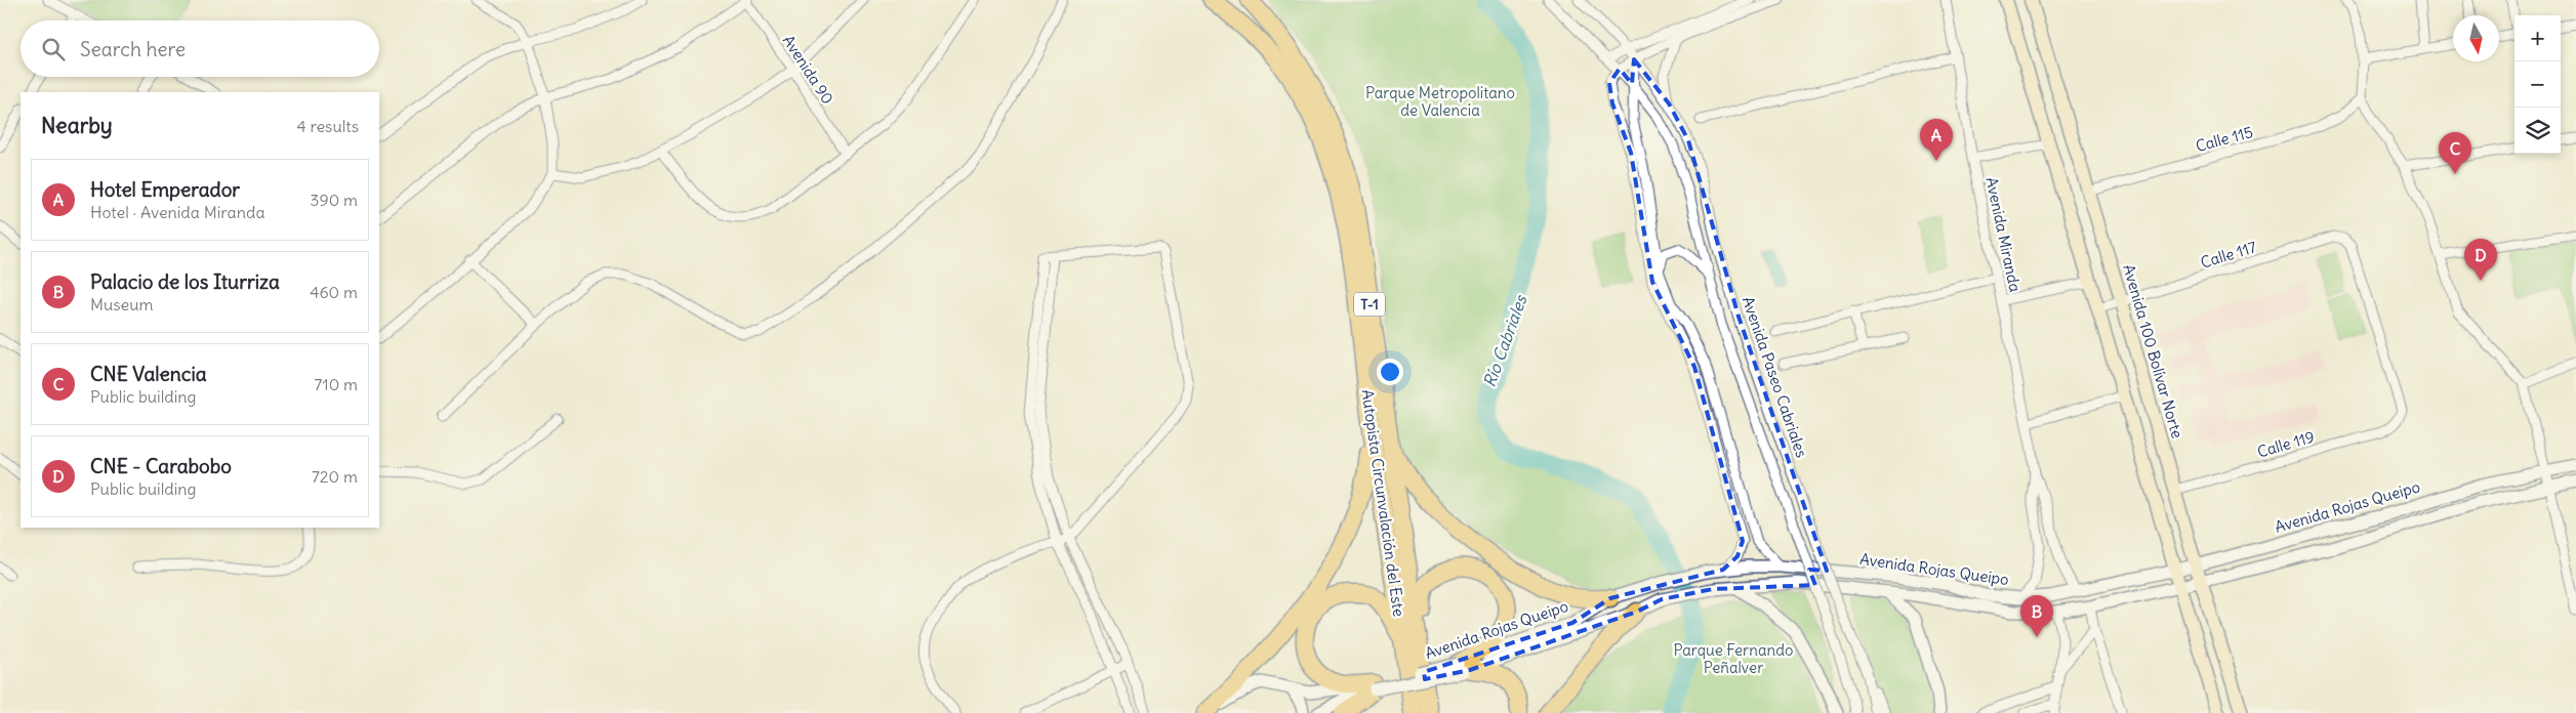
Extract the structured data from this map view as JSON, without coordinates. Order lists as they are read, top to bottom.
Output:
{
  "streets": {
    "highway": ["T-1", "Autopista Circunvalación del Este"],
    "main road": ["Avenida 100 Bolívar Norte"],
    "street": [
      "Avenida 90",
      "Calle 115",
      "Avenida Miranda",
      "Calle 117",
      "Avenida Paseo Cabriales",
      "Calle 119",
      "Avenida Rojas Queipo"
    ]
  },
  "crossings": [
    ["Calle 115", "Avenida 100 Bolívar Norte"],
    ["Avenida Miranda", "Avenida Rojas Queipo"],
    ["Calle 117", "Avenida 100 Bolívar Norte"],
    ["Calle 117", "Calle 119"],
    ["Avenida 100 Bolívar Norte", "Calle 119"],
    ["Avenida 100 Bolívar Norte", "Avenida Rojas Queipo"]
  ],
  "water": ["Río Cabriales"],
  "parks": ["Parque Metropolitano de Valencia", "Parque Fernando Peñalver"],
  "north": "bottom",
  "page": {
    "map_buttons": ["+", "−"],
    "search": "Search here",
    "heading": ["Nearby", "4 results"],
    "pins": [
      "A",
      "C",
      "D",
      "B"
    ],
    "list": [
      {
        "mark": "A",
        "name": "Hotel Emperador",
        "note": "Hotel · Avenida Miranda",
        "value": "390 m"
      },
      {
        "mark": "B",
        "name": "Palacio de los Iturriza",
        "note": "Museum",
        "value": "460 m"
      },
      {
        "mark": "C",
        "name": "CNE Valencia",
        "note": "Public building",
        "value": "710 m"
      },
      {
        "mark": "D",
        "name": "CNE - Carabobo",
        "note": "Public building",
        "value": "720 m"
      }
    ]
  }
}
